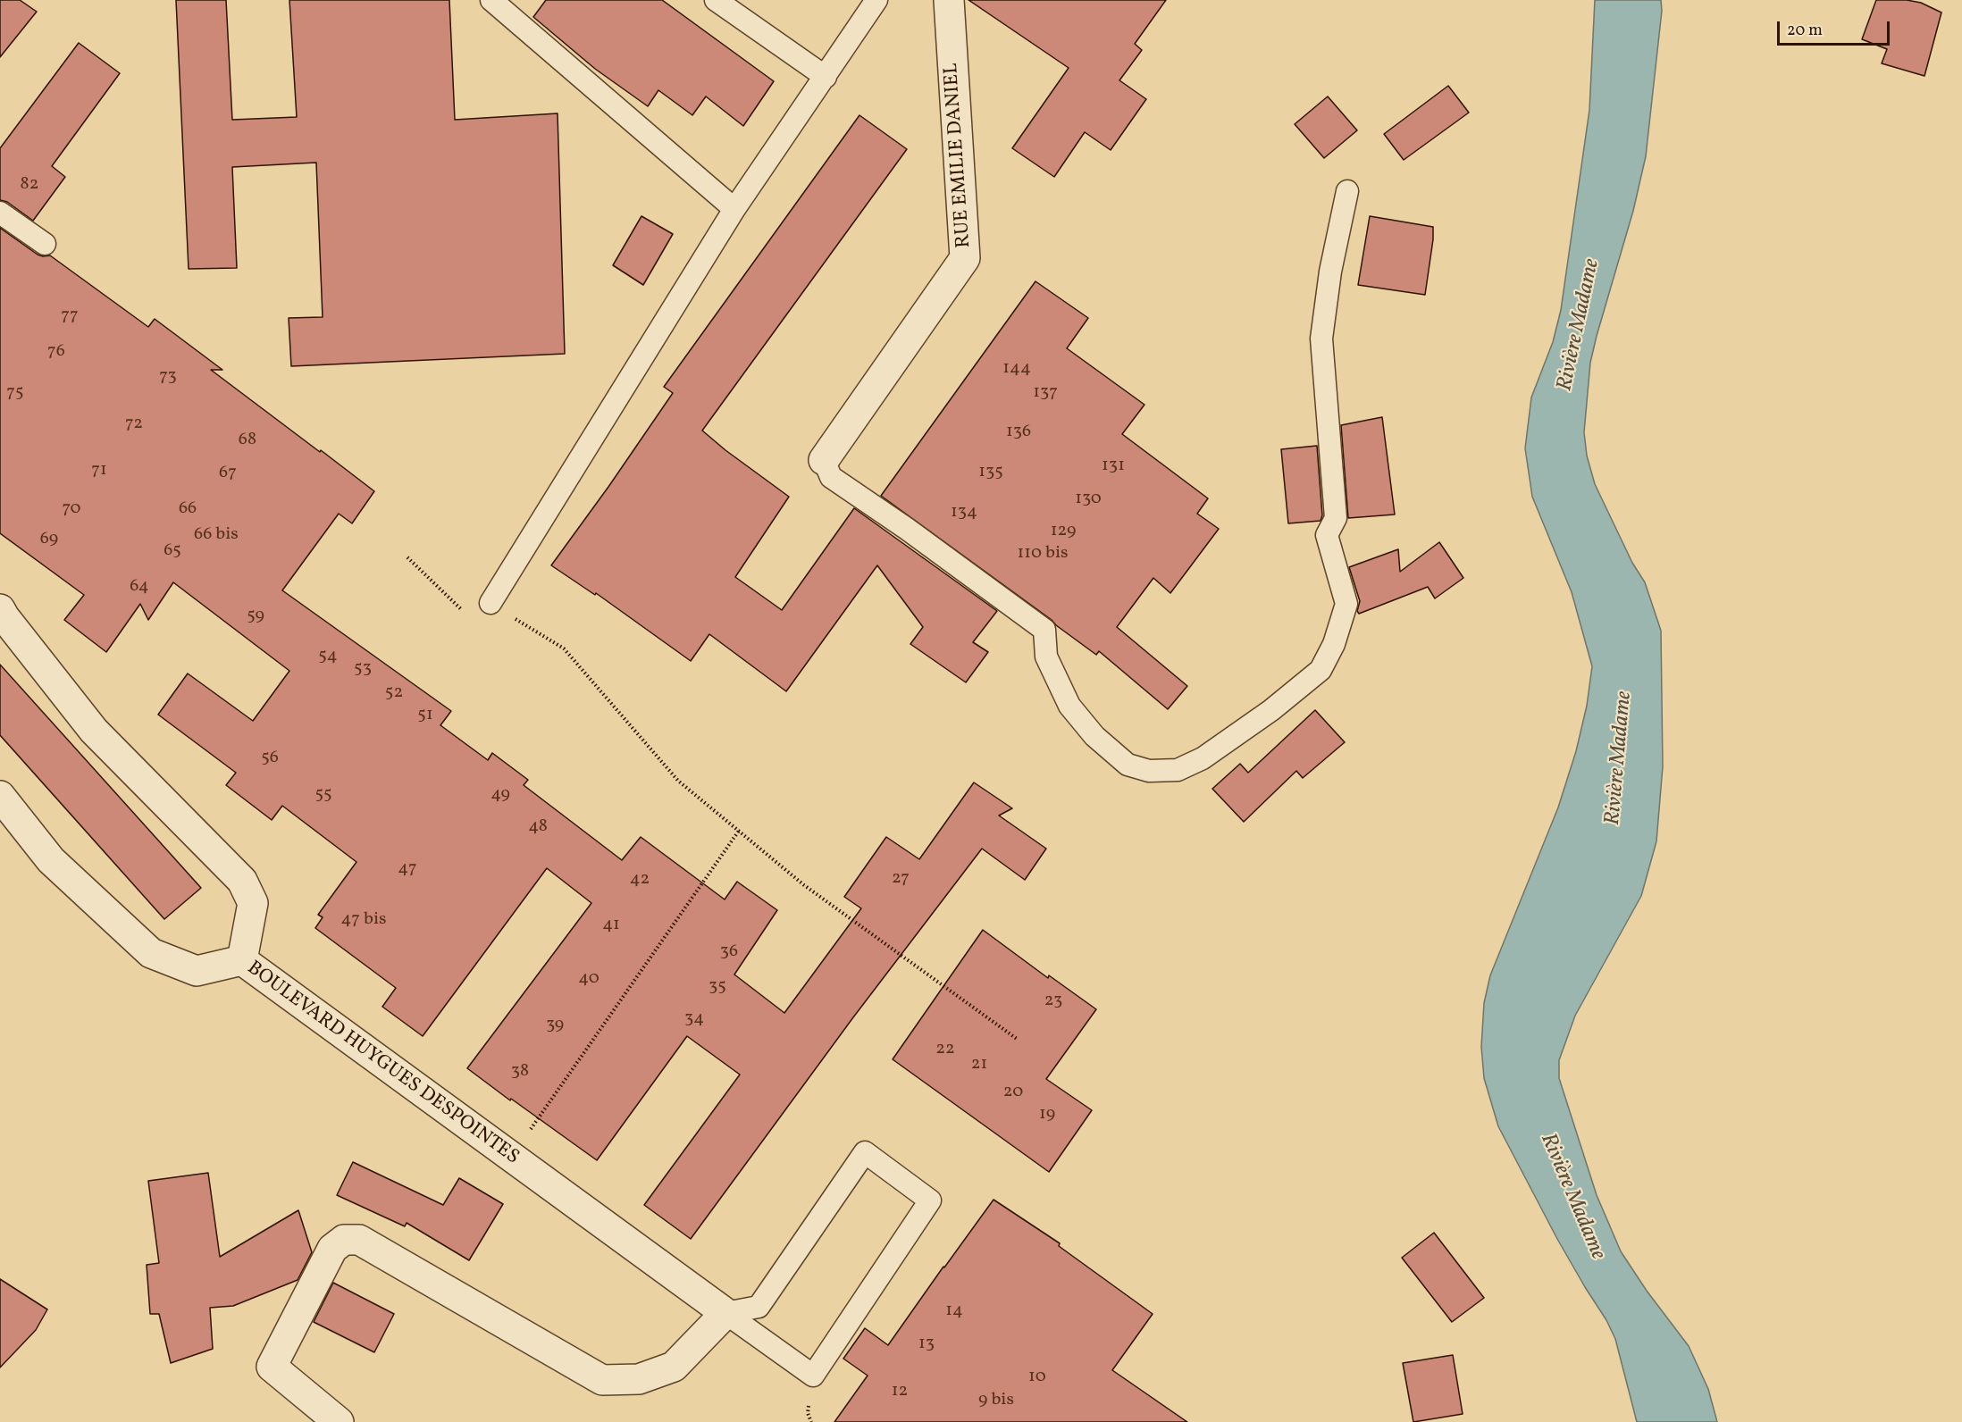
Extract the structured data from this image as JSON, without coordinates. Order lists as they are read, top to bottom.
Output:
{
  "streets": {
    "street": ["RUE EMILIE DANIEL", "BOULEVARD HUYGUES DESPOINTES"]
  },
  "water": ["Rivière Madame"],
  "house_numbers": [
    "82",
    "77",
    "76",
    "144",
    "73",
    "75",
    "137",
    "72",
    "136",
    "68",
    "131",
    "71",
    "135",
    "67",
    "130",
    "70",
    "66",
    "134",
    "129",
    "66 bis",
    "69",
    "65",
    "110 bis",
    "64",
    "59",
    "54",
    "53",
    "52",
    "51",
    "56",
    "55",
    "49",
    "48",
    "47",
    "27",
    "42",
    "47 bis",
    "41",
    "36",
    "40",
    "35",
    "23",
    "34",
    "39",
    "22",
    "21",
    "38",
    "20",
    "19",
    "14",
    "13",
    "10",
    "12",
    "9 bis"
  ],
  "scale_bar": "20 m"
}
